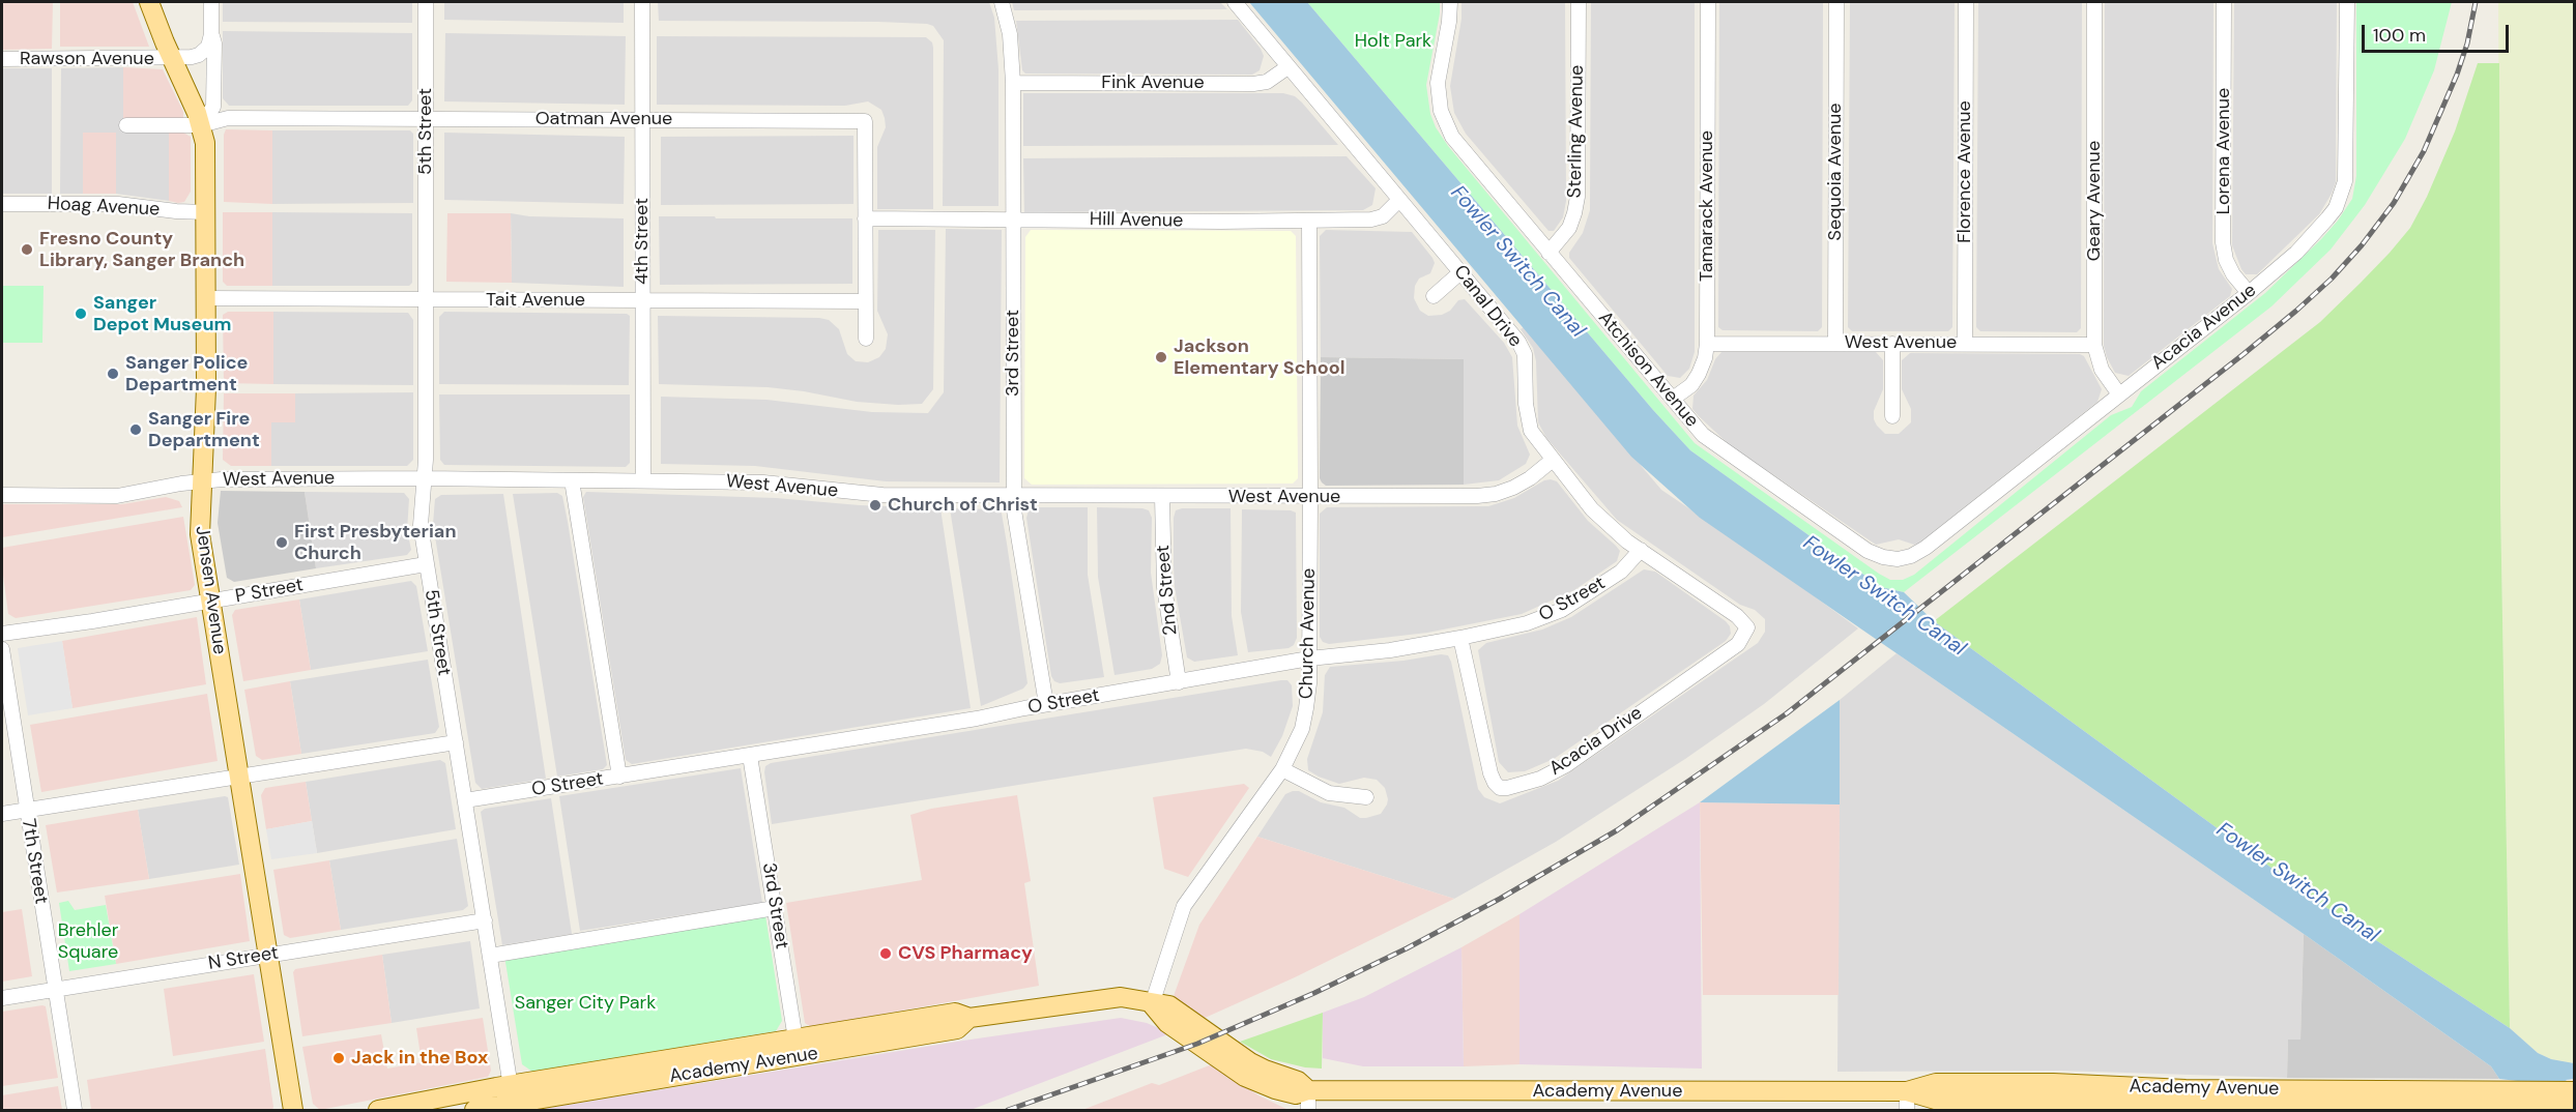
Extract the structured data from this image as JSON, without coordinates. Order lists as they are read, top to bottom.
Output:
{
  "streets": {
    "main road": ["Jensen Avenue", "Academy Avenue"],
    "street": [
      "Rawson Avenue",
      "Fink Avenue",
      "Oatman Avenue",
      "5th Street",
      "Sterling Avenue",
      "Lorena Avenue",
      "Sequoia Avenue",
      "Florence Avenue",
      "Geary Avenue",
      "Tamarack Avenue",
      "Hoag Avenue",
      "Hill Avenue",
      "4th Street",
      "Tait Avenue",
      "Canal Drive",
      "Acacia Avenue",
      "West Avenue",
      "3rd Street",
      "Atchison Avenue",
      "2nd Street",
      "P Street",
      "O Street",
      "Church Avenue",
      "Acacia Drive",
      "7th Street",
      "N Street"
    ]
  },
  "crossings": [
    ["Rawson Avenue", "Jensen Avenue"],
    ["Fink Avenue", "Canal Drive"],
    ["Fink Avenue", "3rd Street"],
    ["Oatman Avenue", "5th Street"],
    ["Oatman Avenue", "Hill Avenue"],
    ["Oatman Avenue", "4th Street"],
    ["Oatman Avenue", "Tait Avenue"],
    ["Oatman Avenue", "Jensen Avenue"],
    ["5th Street", "Tait Avenue"],
    ["5th Street", "West Avenue"],
    ["5th Street", "P Street"],
    ["5th Street", "O Street"],
    ["5th Street", "N Street"],
    ["5th Street", "Academy Avenue"],
    ["Sterling Avenue", "Atchison Avenue"],
    ["Lorena Avenue", "Acacia Avenue"],
    ["Sequoia Avenue", "West Avenue"],
    ["Florence Avenue", "West Avenue"],
    ["Geary Avenue", "Acacia Avenue"],
    ["Geary Avenue", "West Avenue"],
    ["Tamarack Avenue", "West Avenue"],
    ["Tamarack Avenue", "Atchison Avenue"],
    ["Hoag Avenue", "Jensen Avenue"],
    ["Hill Avenue", "Canal Drive"],
    ["Hill Avenue", "3rd Street"],
    ["Hill Avenue", "Church Avenue"],
    ["4th Street", "Tait Avenue"],
    ["4th Street", "West Avenue"],
    ["Tait Avenue", "Jensen Avenue"],
    ["Canal Drive", "West Avenue"],
    ["Canal Drive", "O Street"],
    ["Canal Drive", "Acacia Drive"],
    ["Acacia Avenue", "Atchison Avenue"],
    ["West Avenue", "3rd Street"],
    ["West Avenue", "Jensen Avenue"],
    ["West Avenue", "2nd Street"],
    ["West Avenue", "Church Avenue"],
    ["3rd Street", "O Street"],
    ["3rd Street", "Academy Avenue"],
    ["Jensen Avenue", "P Street"],
    ["Jensen Avenue", "N Street"],
    ["2nd Street", "O Street"],
    ["O Street", "Church Avenue"],
    ["O Street", "Acacia Drive"],
    ["Church Avenue", "Academy Avenue"],
    ["7th Street", "N Street"]
  ],
  "water": ["Fowler Switch Canal"],
  "parks": ["Holt Park", "Brehler Square", "Sanger City Park"],
  "places": [
    "Fresno County Library, Sanger Branch",
    "Sanger Depot Museum",
    "Jackson Elementary School",
    "Sanger Police Department",
    "Sanger Fire Department",
    "Church of Christ",
    "First Presbyterian Church",
    "CVS Pharmacy",
    "Jack in the Box"
  ],
  "scale_bar": "100 m"
}
